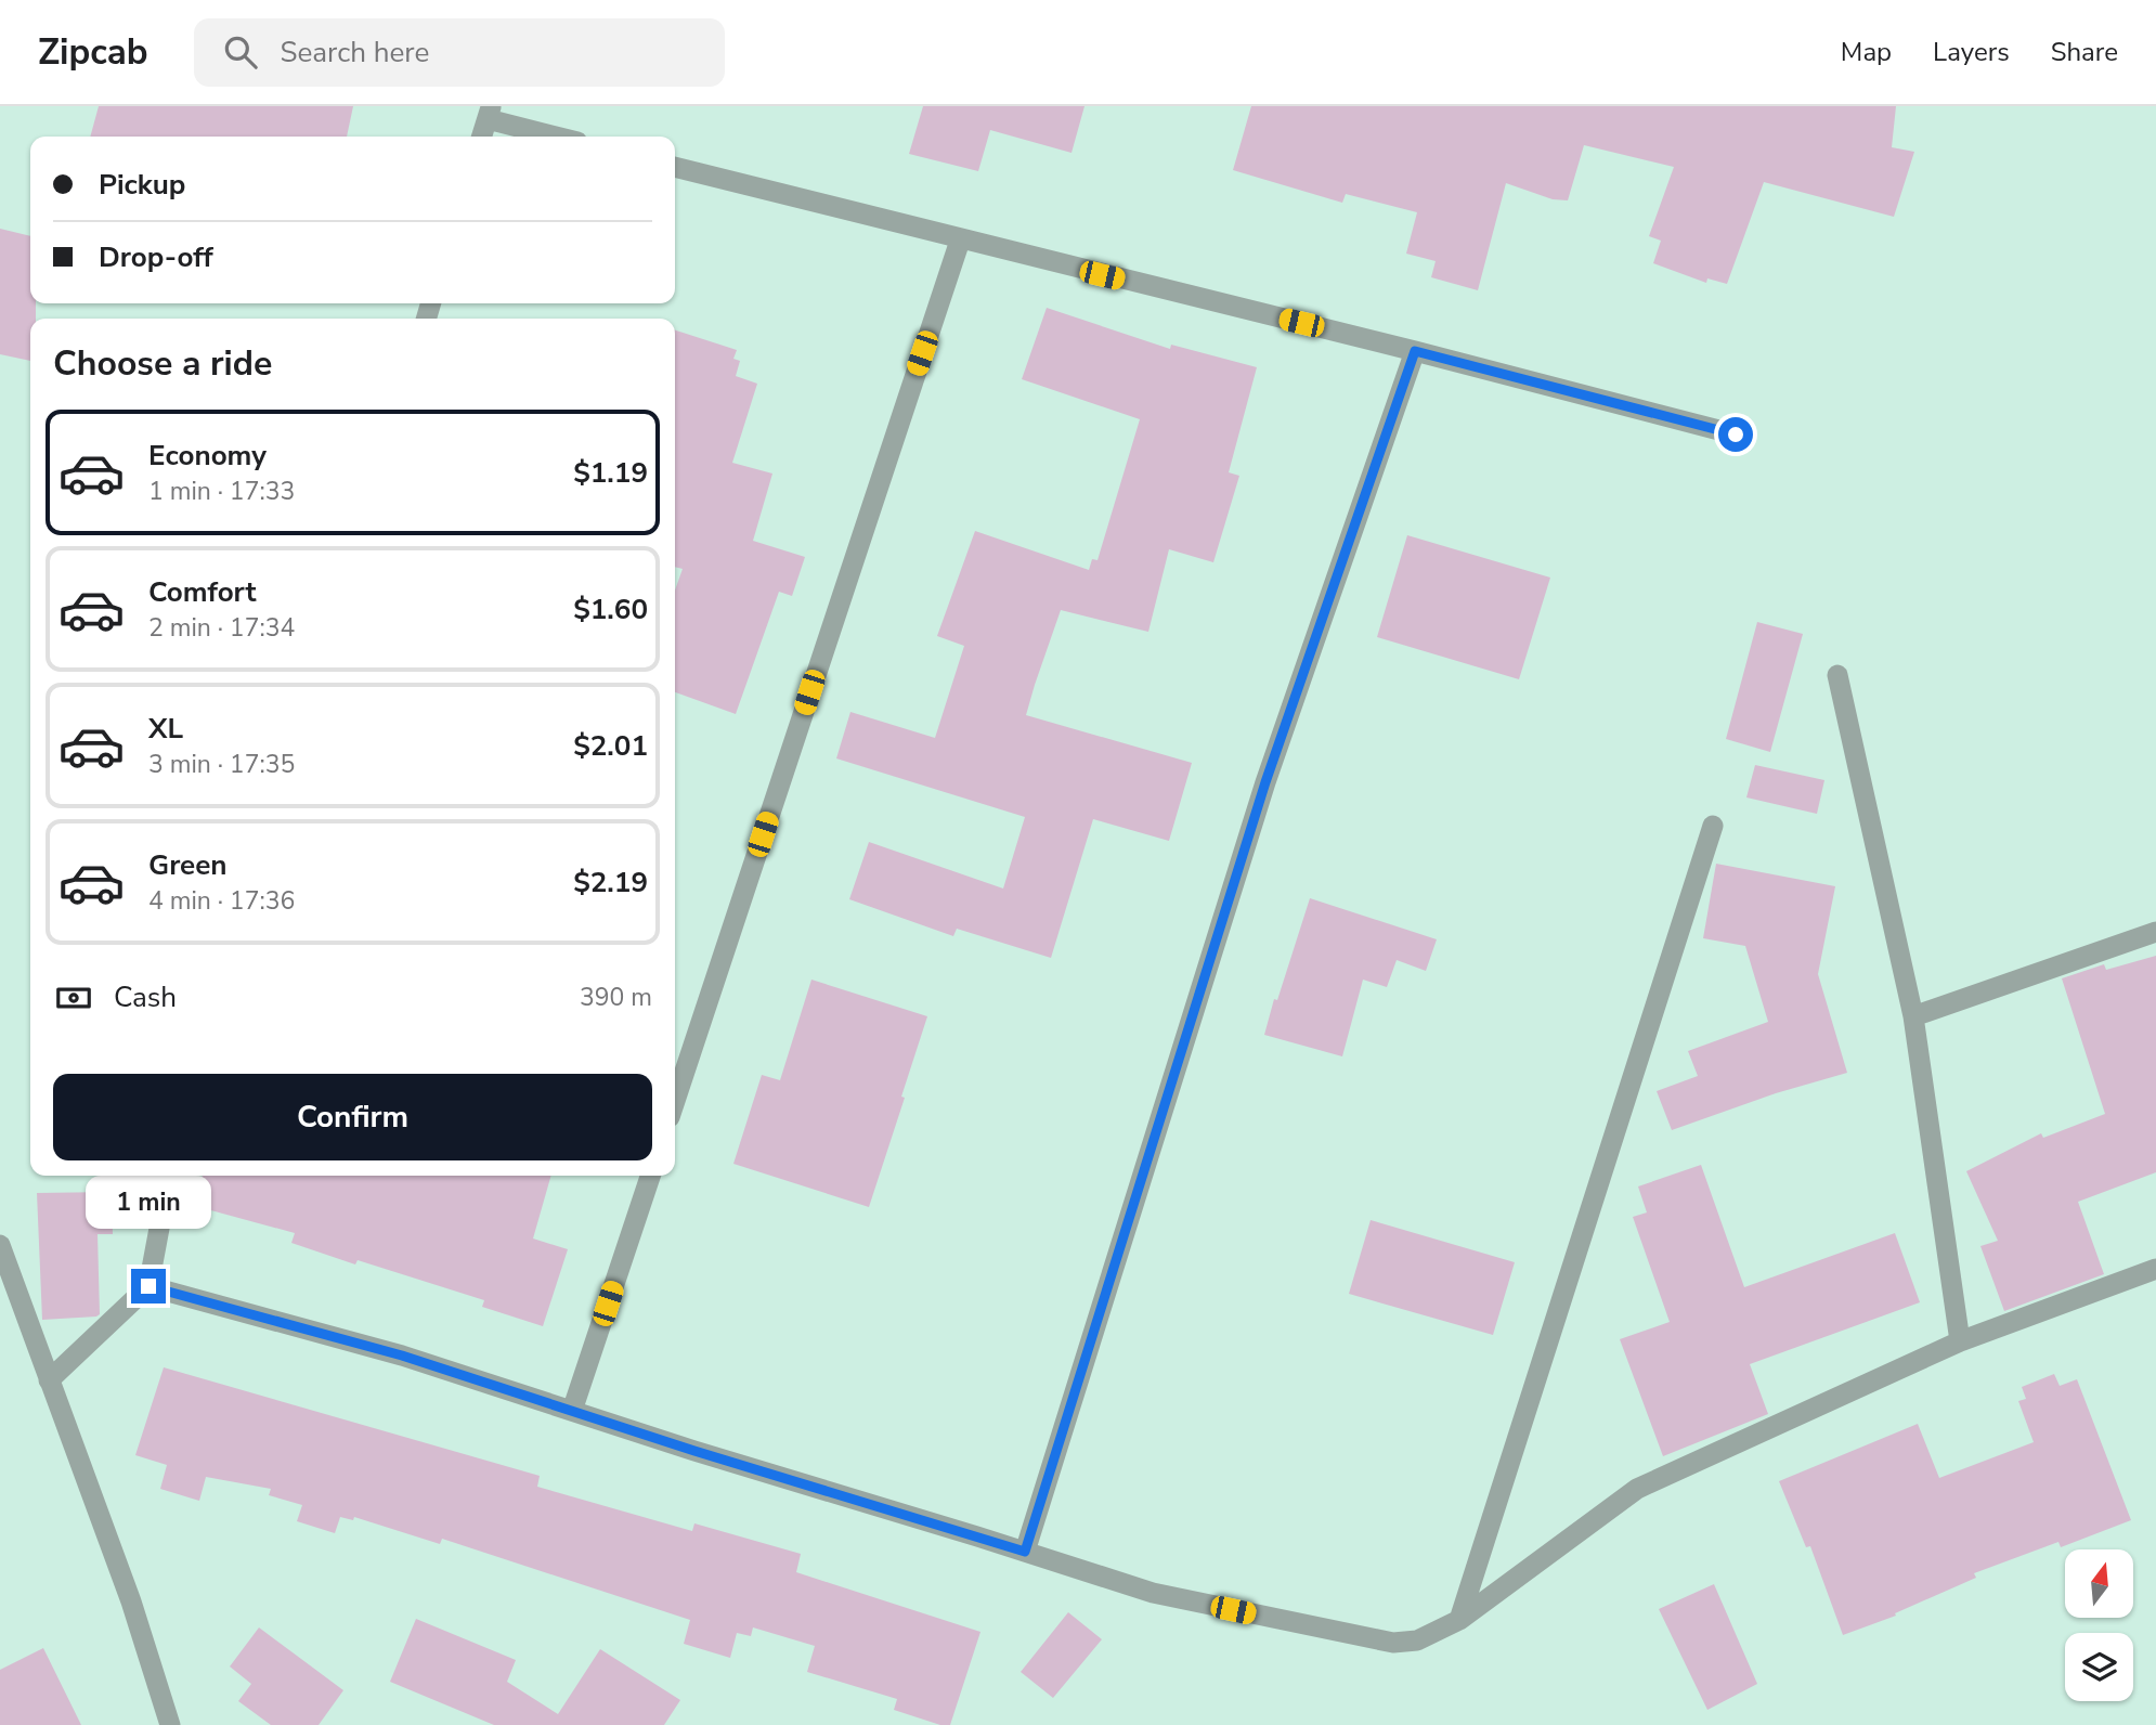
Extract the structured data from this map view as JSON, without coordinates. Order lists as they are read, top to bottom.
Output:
{
  "north": "top",
  "page": {
    "header": "Zipcab",
    "search": "Search here",
    "nav": ["Map", "Layers", "Share"],
    "banner": ["Pickup", "Drop-off"],
    "heading": "Choose a ride",
    "list": [
      {
        "name": "Economy",
        "note": "1 min · 17:33",
        "value": "$1.19"
      },
      {
        "name": "Comfort",
        "note": "2 min · 17:34",
        "value": "$1.60"
      },
      {
        "name": "XL",
        "note": "3 min · 17:35",
        "value": "$2.01"
      },
      {
        "name": "Green",
        "note": "4 min · 17:36",
        "value": "$2.19"
      }
    ],
    "pay": ["Cash", "390 m"],
    "buttons": "Confirm",
    "bubble": "1 min"
  }
}
